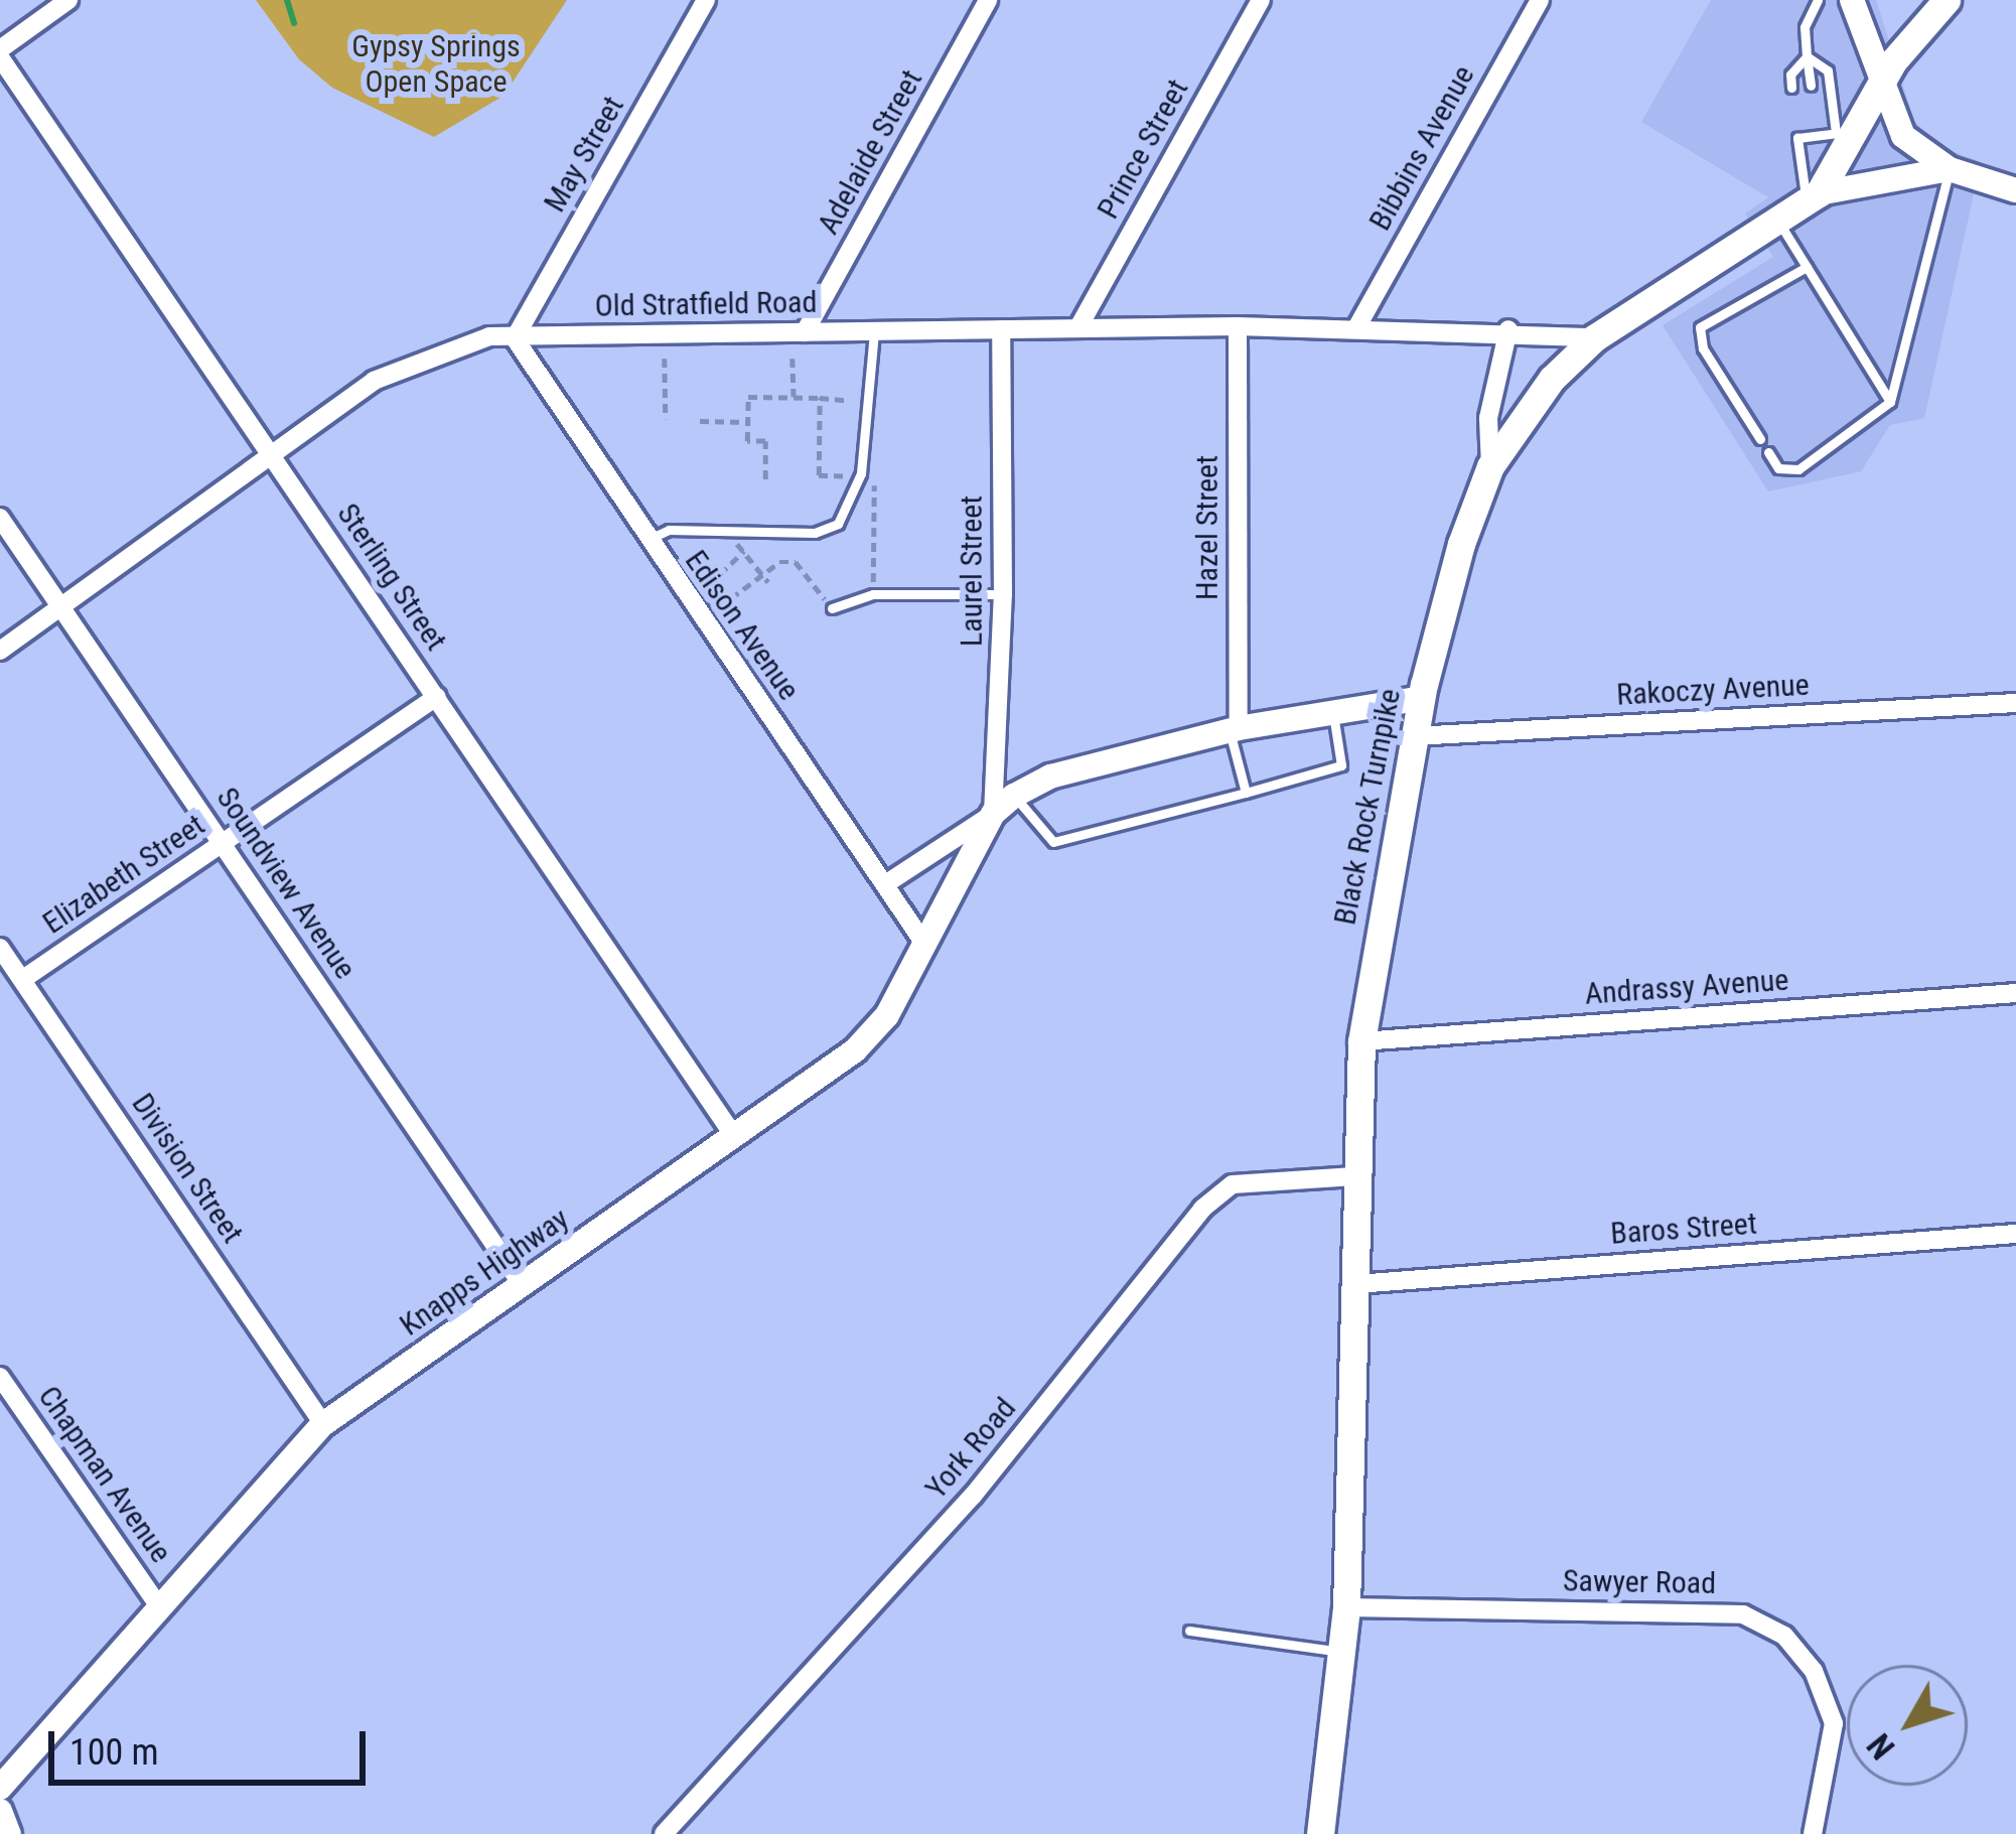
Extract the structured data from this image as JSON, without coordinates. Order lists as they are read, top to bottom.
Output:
{
  "streets": {
    "main road": ["Black Rock Turnpike"],
    "street": [
      "Bibbins Avenue",
      "Prince Street",
      "Adelaide Street",
      "May Street",
      "Old Stratfield Road",
      "Hazel Street",
      "Laurel Street",
      "Sterling Street",
      "Edison Avenue",
      "Rakoczy Avenue",
      "Elizabeth Street",
      "Soundview Avenue",
      "Andrassy Avenue",
      "Division Street",
      "Baros Street",
      "Knapps Highway",
      "York Road",
      "Chapman Avenue",
      "Sawyer Road"
    ]
  },
  "crossings": [
    ["Bibbins Avenue", "Old Stratfield Road"],
    ["Prince Street", "Old Stratfield Road"],
    ["Adelaide Street", "Old Stratfield Road"],
    ["May Street", "Old Stratfield Road"],
    ["May Street", "Edison Avenue"],
    ["Old Stratfield Road", "Hazel Street"],
    ["Old Stratfield Road", "Laurel Street"],
    ["Old Stratfield Road", "Sterling Street"],
    ["Old Stratfield Road", "Edison Avenue"],
    ["Old Stratfield Road", "Black Rock Turnpike"],
    ["Old Stratfield Road", "Soundview Avenue"],
    ["Hazel Street", "Knapps Highway"],
    ["Laurel Street", "Knapps Highway"],
    ["Sterling Street", "Elizabeth Street"],
    ["Sterling Street", "Knapps Highway"],
    ["Edison Avenue", "Knapps Highway"],
    ["Rakoczy Avenue", "Black Rock Turnpike"],
    ["Black Rock Turnpike", "Andrassy Avenue"],
    ["Black Rock Turnpike", "Baros Street"],
    ["Black Rock Turnpike", "Knapps Highway"],
    ["Black Rock Turnpike", "York Road"],
    ["Black Rock Turnpike", "Sawyer Road"],
    ["Elizabeth Street", "Soundview Avenue"],
    ["Elizabeth Street", "Division Street"],
    ["Soundview Avenue", "Knapps Highway"],
    ["Division Street", "Knapps Highway"],
    ["Knapps Highway", "Chapman Avenue"]
  ],
  "parks": ["Gypsy Springs Open Space"],
  "scale_bar": "100 m",
  "north": "bottom left"
}
